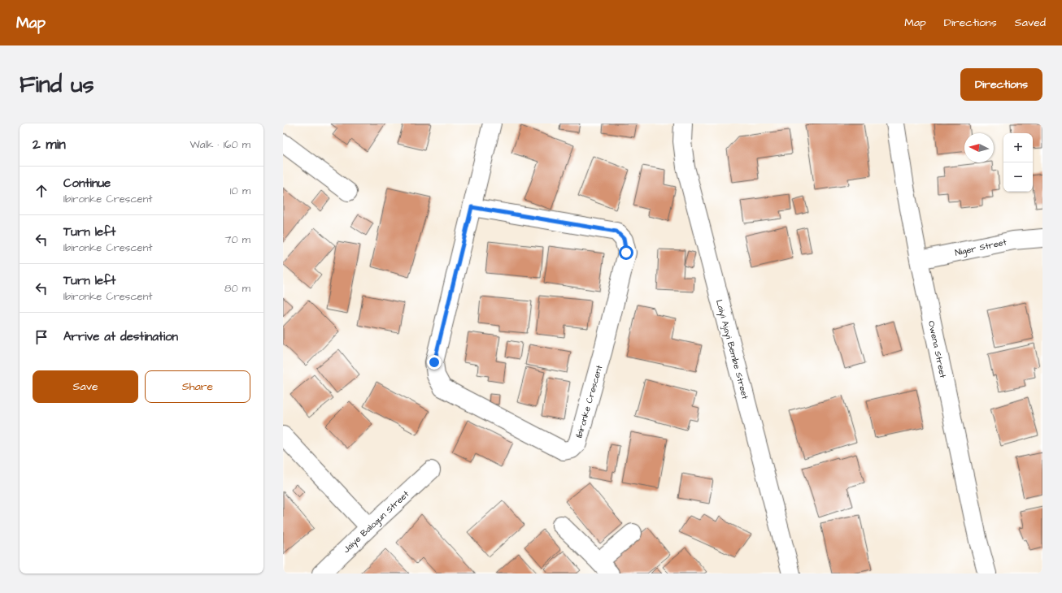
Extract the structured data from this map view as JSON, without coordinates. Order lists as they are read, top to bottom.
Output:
{
  "streets": {
    "street": [
      "Niger Street",
      "Laiyi Ajayi Bembe Street",
      "Owena Street",
      "Ibironke Crescent",
      "Jaiye Balogun Street"
    ]
  },
  "crossings": [
    ["Niger Street", "Owena Street"]
  ],
  "north": "left",
  "page": {
    "header": "Map",
    "nav": ["Map", "Directions", "Saved"],
    "buttons": [
      "Directions",
      ["Save", "Share"]
    ],
    "title": "Find us",
    "heading": ["2 min", "Walk · 160 m"],
    "map_buttons": ["+", "−"],
    "list": [
      ["Continue", "Ibironke Crescent", "10 m"],
      ["Turn left", "Ibironke Crescent", "70 m"],
      ["Turn left", "Ibironke Crescent", "80 m"],
      "Arrive at destination"
    ]
  }
}
